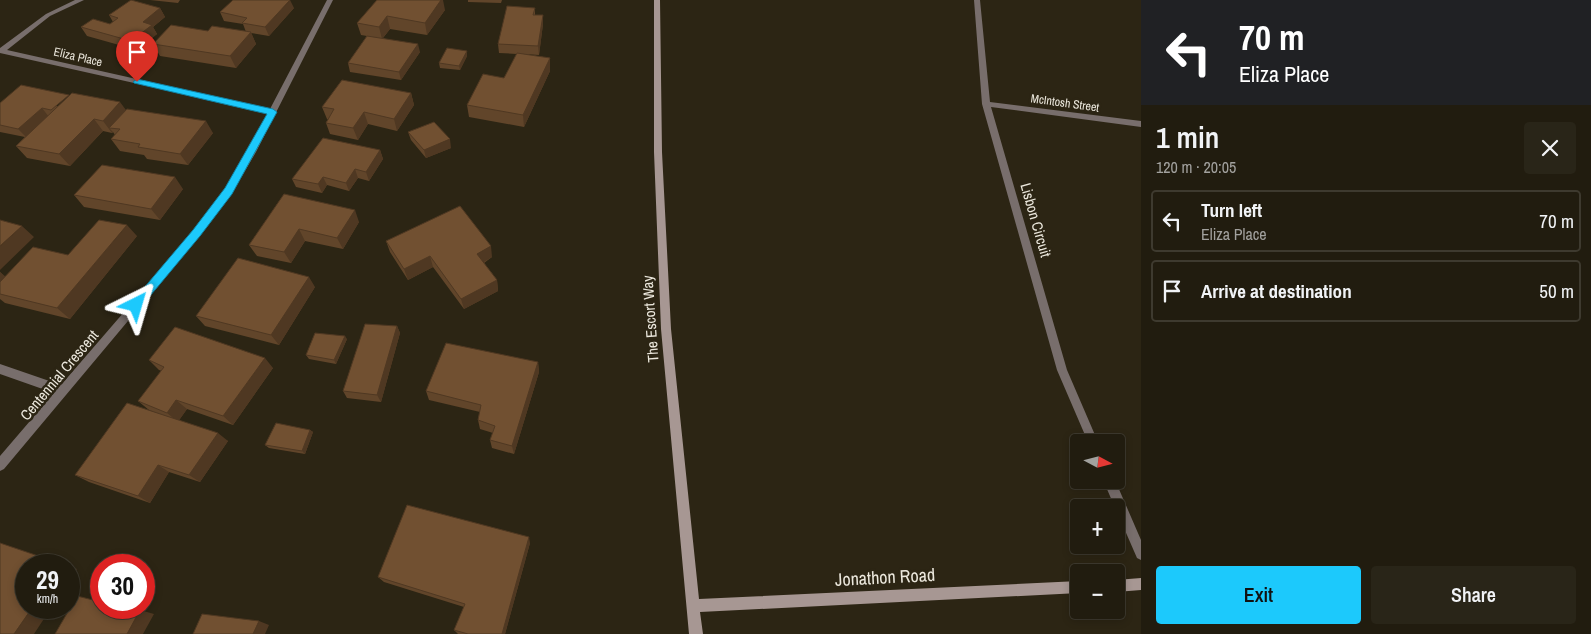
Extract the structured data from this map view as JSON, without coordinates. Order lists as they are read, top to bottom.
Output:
{
  "streets": {
    "main road": ["The Escort Way", "Jonathon Road"],
    "street": [
      "Eliza Place",
      "McIntosh Street",
      "Lisbon Circuit",
      "Centennial Crescent"
    ]
  },
  "crossings": [
    ["Eliza Place", "Centennial Crescent"],
    ["McIntosh Street", "Lisbon Circuit"],
    ["The Escort Way", "Jonathon Road"]
  ],
  "north": "right",
  "page": {
    "turn": ["70 m", "Eliza Place"],
    "heading": ["1 min", "120 m · 20:05"],
    "list": [
      {
        "name": "Turn left",
        "note": "Eliza Place",
        "value": "70 m"
      },
      {
        "name": "Arrive at destination",
        "value": "50 m"
      }
    ],
    "map_buttons": ["+", "−"],
    "speed": "29 km/h",
    "limit": "30",
    "buttons": ["Exit", "Share"]
  }
}
